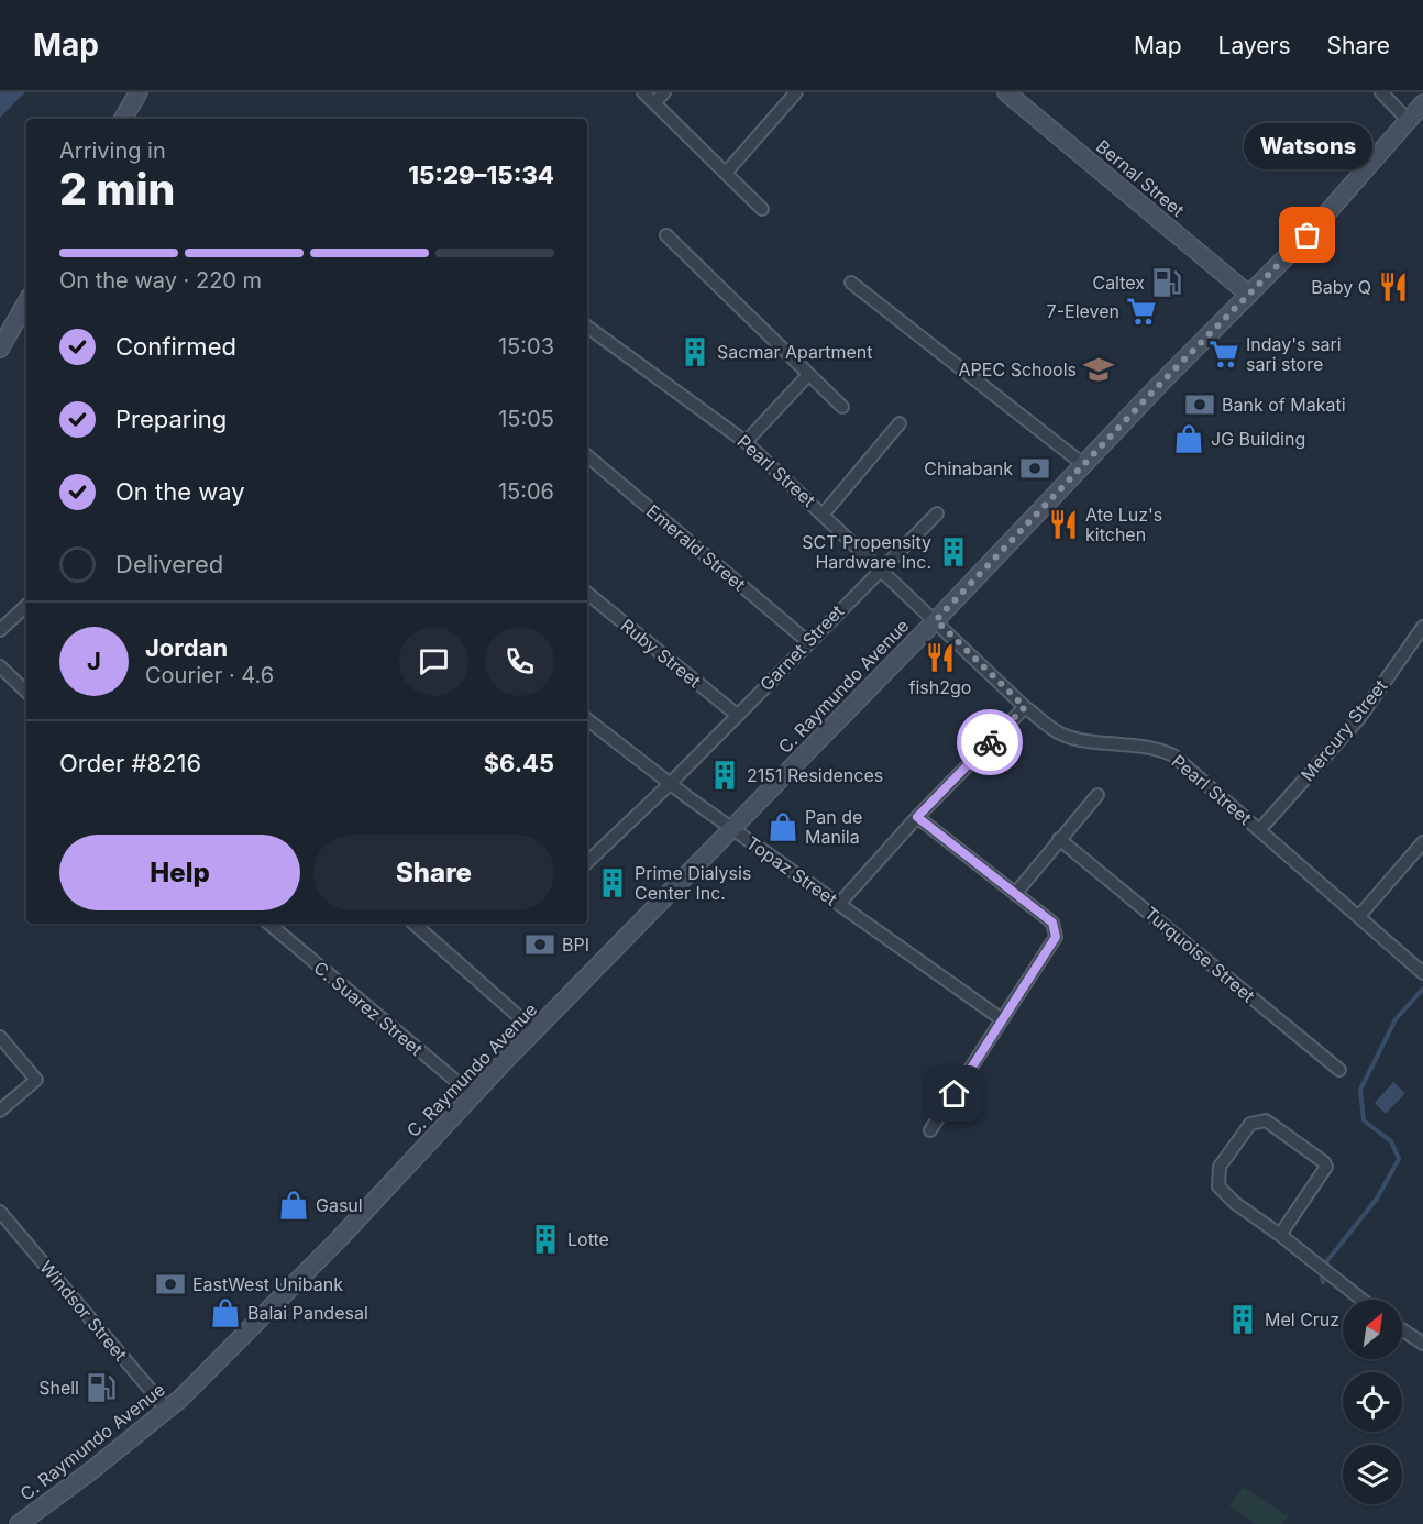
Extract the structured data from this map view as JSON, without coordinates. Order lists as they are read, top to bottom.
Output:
{
  "streets": {
    "main road": ["Bernal Street", "C. Raymundo Avenue"],
    "street": [
      "Pearl Street",
      "Emerald Street",
      "Garnet Street",
      "Ruby Street",
      "Mercury Street",
      "Topaz Street",
      "Turquoise Street",
      "C. Suarez Street",
      "Windsor Street"
    ]
  },
  "crossings": [
    ["Bernal Street", "C. Raymundo Avenue"],
    ["Pearl Street", "Garnet Street"],
    ["Pearl Street", "C. Raymundo Avenue"],
    ["Pearl Street", "Mercury Street"],
    ["Emerald Street", "Garnet Street"],
    ["Garnet Street", "Ruby Street"],
    ["Garnet Street", "Topaz Street"],
    ["C. Raymundo Avenue", "Topaz Street"],
    ["C. Raymundo Avenue", "C. Suarez Street"],
    ["C. Raymundo Avenue", "Windsor Street"]
  ],
  "places": {
    "other": ["Watsons"],
    "fuel station": ["Caltex", "Shell"],
    "restaurant": ["Baby Q", "Ate Luz's kitchen", "fish2go"],
    "supermarket": ["7-Eleven", "Inday's sari sari store"],
    "building": [
      "Sacmar Apartment",
      "SCT Propensity Hardware Inc.",
      "2151 Residences",
      "Prime Dialysis Center Inc.",
      "Lotte",
      "Mel Cruz"
    ],
    "school or university": ["APEC Schools"],
    "bank": [
      "Bank of Makati",
      "Chinabank",
      "BPI",
      "EastWest Unibank"
    ],
    "shop": [
      "JG Building",
      "Pan de Manila",
      "Gasul",
      "Balai Pandesal"
    ]
  },
  "north": "top right",
  "page": {
    "header": "Map",
    "nav": ["Map", "Layers", "Share"],
    "heading": ["2 min", "Arriving in", "15:29–15:34"],
    "panel": [
      "Jordan",
      "Courier · 4.6",
      "Order #8216",
      "$6.45"
    ],
    "bubble": "Watsons",
    "bar": "On the way · 220 m",
    "list": [
      ["Confirmed", "15:03"],
      ["Preparing", "15:05"],
      ["On the way", "15:06"],
      "Delivered"
    ],
    "round": "J",
    "buttons": ["Help", "Share"]
  }
}
